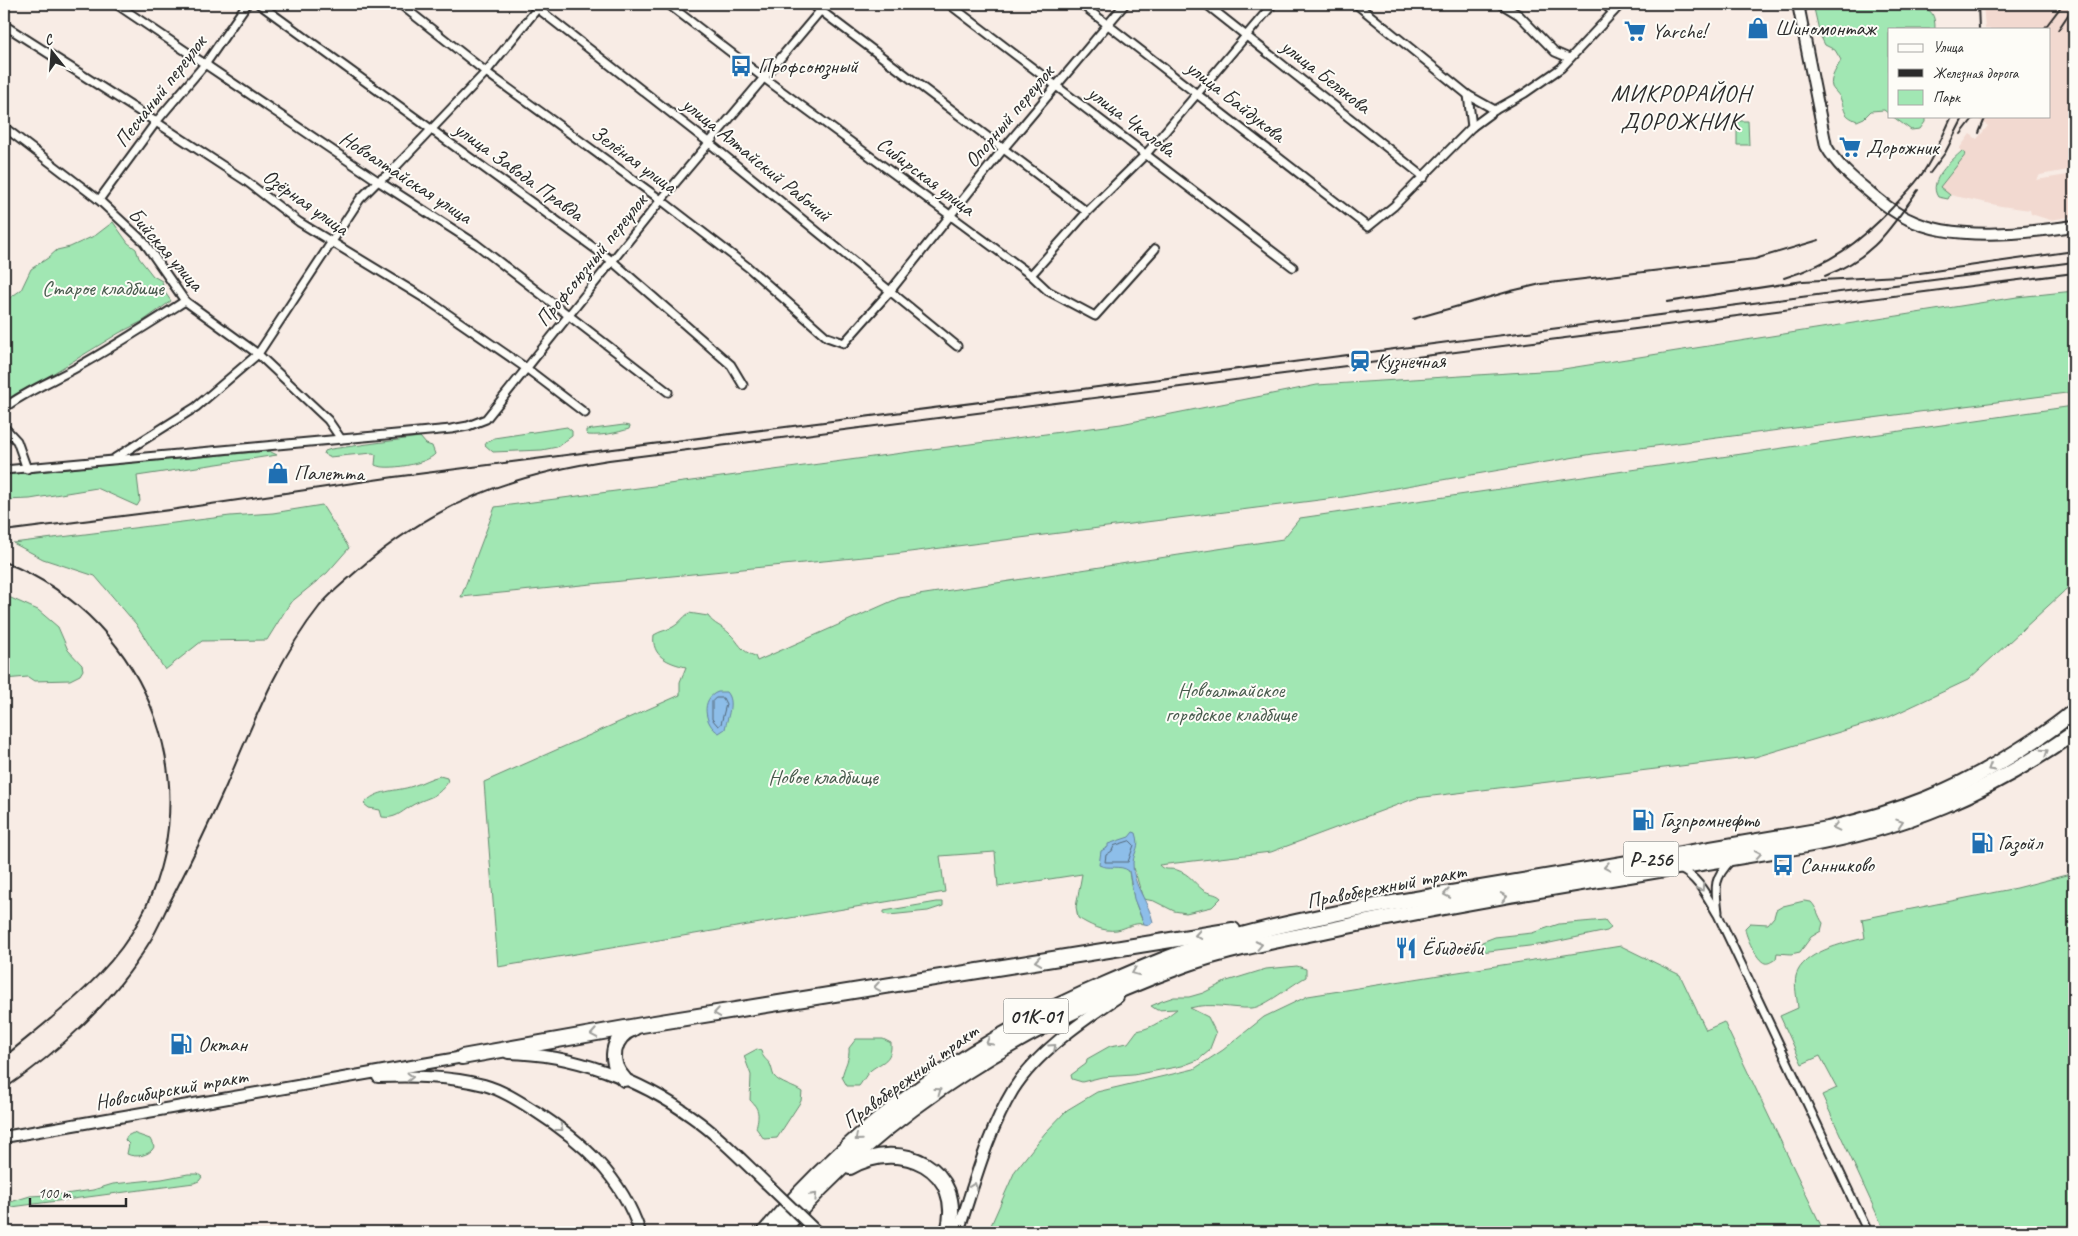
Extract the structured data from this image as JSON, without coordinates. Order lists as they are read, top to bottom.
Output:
{
  "streets": {
    "highway": ["Р-256", "Правобережный тракт", "01К-01"],
    "main road": ["Новосибирский тракт"],
    "street": [
      "улица Белякова",
      "Песчаный переулок",
      "улица Байдукова",
      "Опорный переулок",
      "улица Чкалова",
      "Зелёная улица",
      "улица Алтайский Рабочий",
      "улица Завода Правда",
      "Сибирская улица",
      "Новоалтайская улица",
      "Озёрная улица",
      "Бийская улица",
      "Профсоюзный переулок"
    ]
  },
  "crossings": [
    ["улица Белякова", "улица Байдукова"],
    ["Песчаный переулок", "Новоалтайская улица"],
    ["Песчаный переулок", "Озёрная улица"],
    ["Песчаный переулок", "Бийская улица"],
    ["улица Байдукова", "Опорный переулок"],
    ["Опорный переулок", "улица Чкалова"],
    ["Опорный переулок", "Зелёная улица"],
    ["Опорный переулок", "улица Алтайский Рабочий"],
    ["Опорный переулок", "Сибирская улица"],
    ["Зелёная улица", "Профсоюзный переулок"],
    ["улица Алтайский Рабочий", "Профсоюзный переулок"],
    ["улица Завода Правда", "Профсоюзный переулок"],
    ["Сибирская улица", "Профсоюзный переулок"],
    ["Новоалтайская улица", "Профсоюзный переулок"],
    ["Озёрная улица", "Профсоюзный переулок"],
    ["Бийская улица", "Профсоюзный переулок"]
  ],
  "districts": ["МИКРОРАЙОН ДОРОЖНИК"],
  "parks": ["Старое кладбище", "Новоалтайское городское кладбище", "Новое кладбище"],
  "places": {
    "shop": ["Шиномонтаж", "Палетта"],
    "supermarket": ["Yarche!", "Дорожник"],
    "bus stop": ["Профсоюзный", "Санниково"],
    "station": ["Кузнечная"],
    "fuel station": ["Газпромнефть", "Газойл", "Октан"],
    "restaurant": ["Ёбидоёби"]
  },
  "legend": ["Улица", "Железная дорога", "Парк"],
  "scale_bar": "100 m",
  "north": "top"
}
